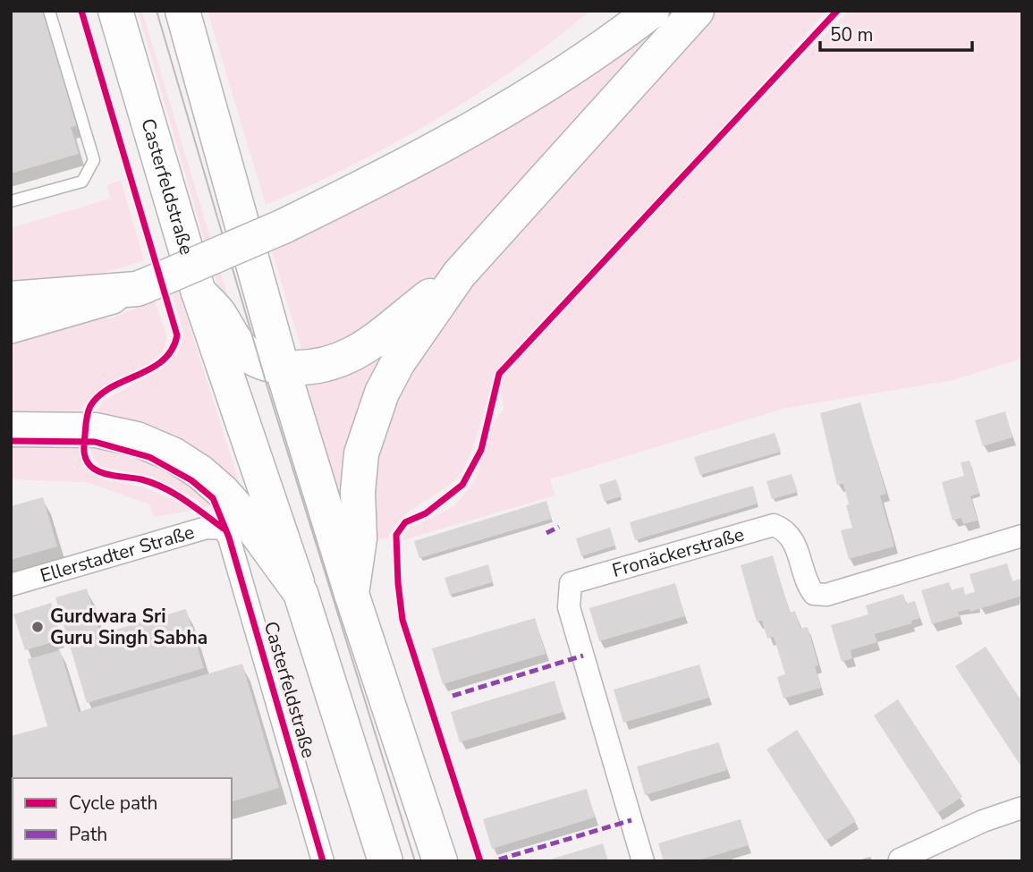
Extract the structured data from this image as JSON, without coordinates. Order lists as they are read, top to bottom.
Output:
{
  "streets": {
    "main road": ["Casterfeldstraße"],
    "street": ["Fronäckerstraße", "Ellerstadter Straße"]
  },
  "crossings": [
    ["Casterfeldstraße", "Ellerstadter Straße"]
  ],
  "places": ["Gurdwara Sri Guru Singh Sabha"],
  "legend": ["Cycle path", "Path"],
  "scale_bar": "50 m"
}
